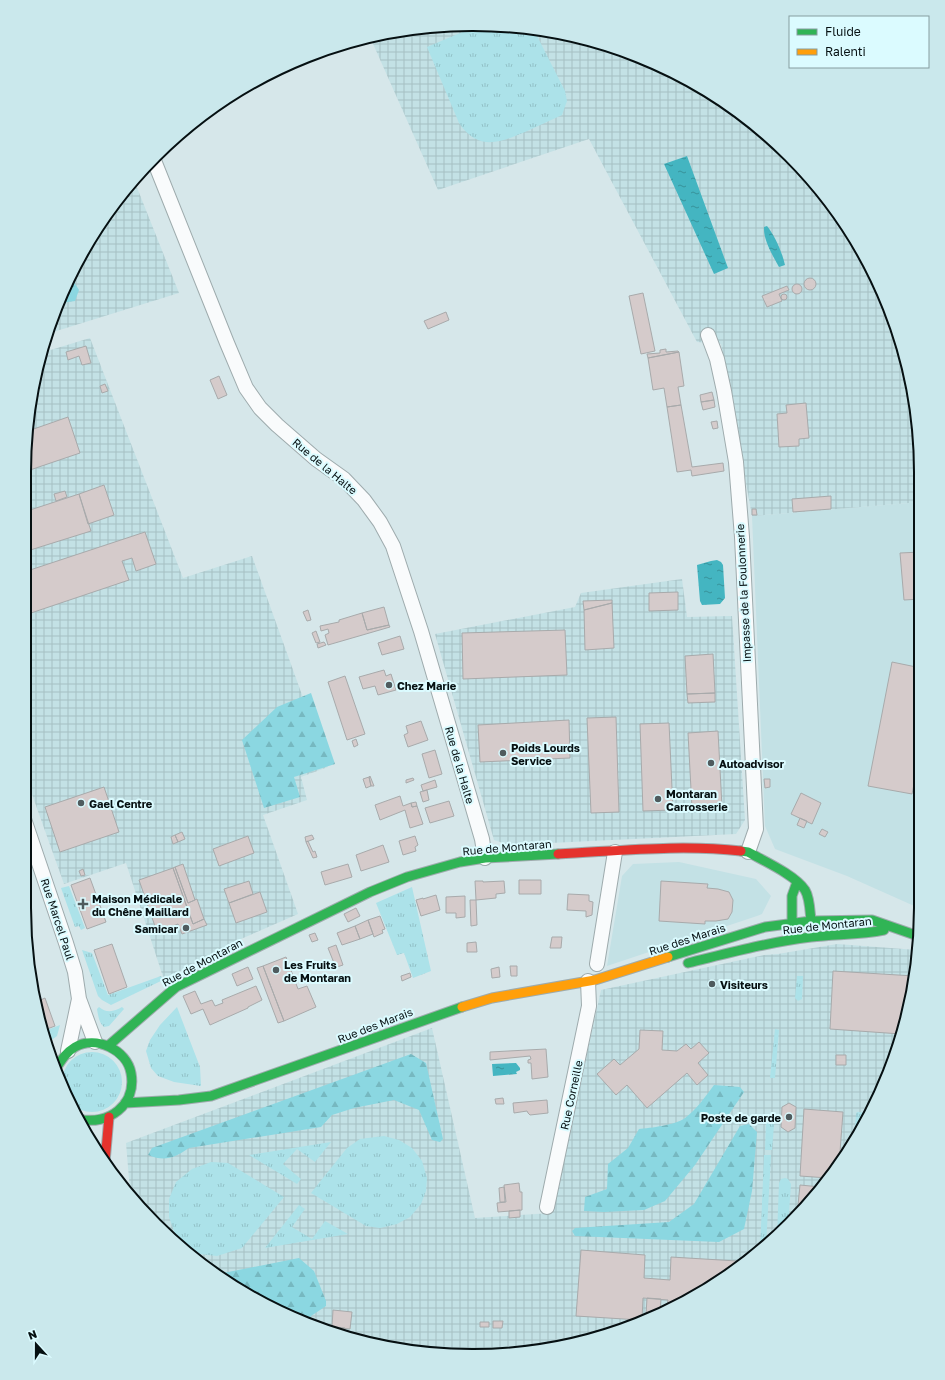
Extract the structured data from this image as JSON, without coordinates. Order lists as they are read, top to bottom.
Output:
{
  "streets": {
    "street": [
      "Rue de la Halte",
      "Impasse de la Foulonnerie",
      "Rue de Montaran",
      "Rue Marcel Paul",
      "Rue des Marais",
      "Rue Corneille"
    ]
  },
  "crossings": [
    ["Rue de la Halte", "Rue de Montaran"],
    ["Impasse de la Foulonnerie", "Rue de Montaran"],
    ["Rue de Montaran", "Rue Marcel Paul"],
    ["Rue de Montaran", "Rue des Marais"],
    ["Rue des Marais", "Rue Corneille"]
  ],
  "places": {
    "other": [
      "Chez Marie",
      "Poids Lourds Service",
      "Autoadvisor",
      "Montaran Carrosserie",
      "Gael Centre",
      "Samicar",
      "Les Fruits de Montaran",
      "Visiteurs",
      "Poste de garde"
    ],
    "health": ["Maison Médicale du Chêne Maillard"]
  },
  "legend": ["Fluide", "Ralenti"],
  "north": "top"
}
